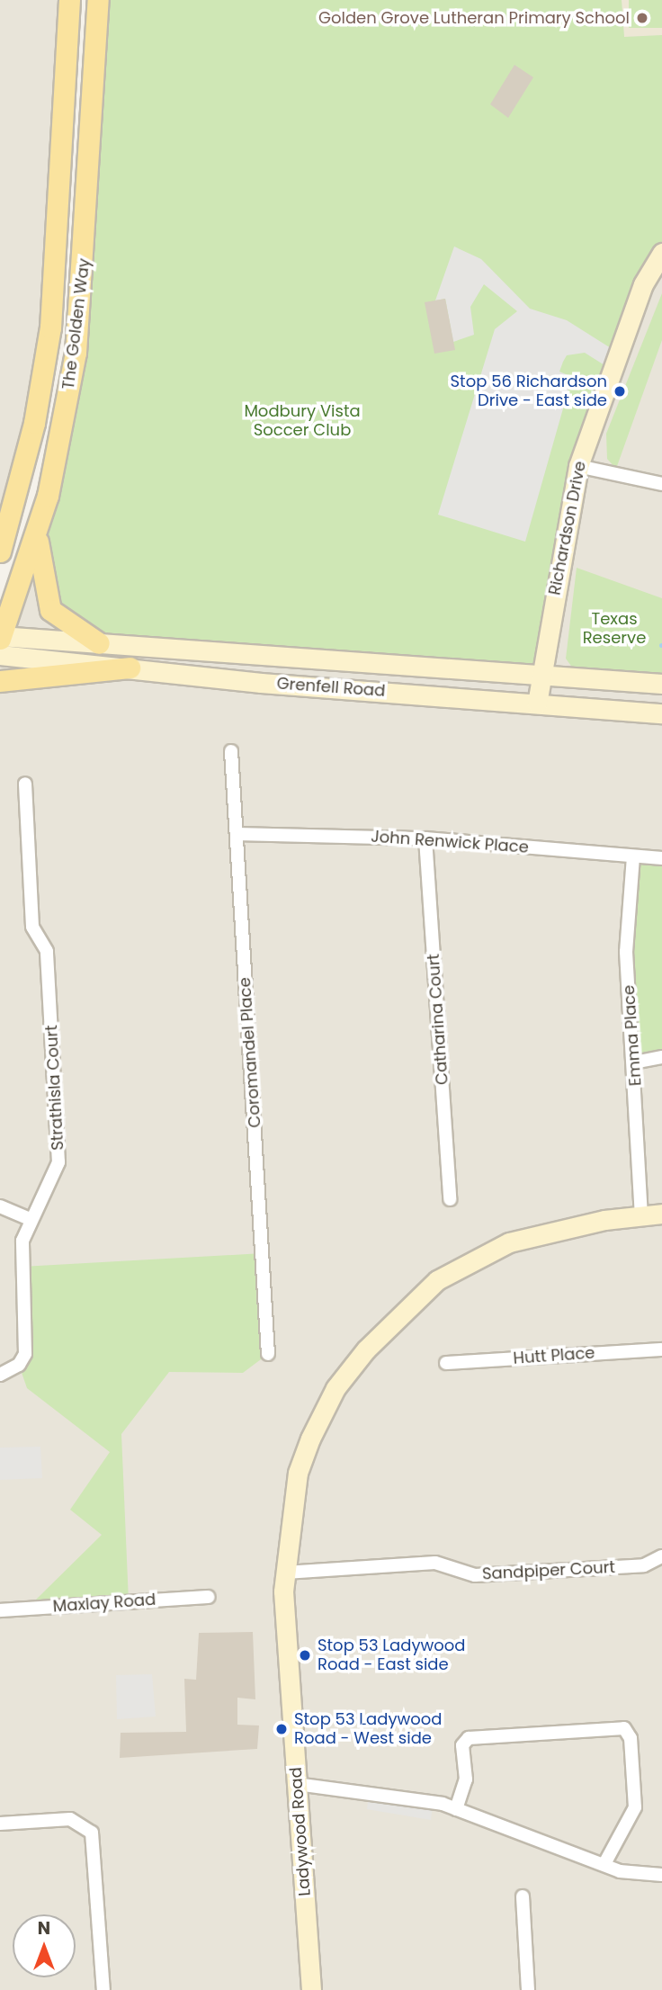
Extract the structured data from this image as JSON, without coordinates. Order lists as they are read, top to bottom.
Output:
{
  "streets": {
    "main road": ["The Golden Way"],
    "street": [
      "Richardson Drive",
      "Grenfell Road",
      "John Renwick Place",
      "Catharina Court",
      "Emma Place",
      "Coromandel Place",
      "Strathisla Court",
      "Hutt Place",
      "Sandpiper Court",
      "Maxlay Road",
      "Ladywood Road"
    ]
  },
  "crossings": [
    ["The Golden Way", "Grenfell Road"],
    ["Richardson Drive", "Grenfell Road"],
    ["John Renwick Place", "Catharina Court"],
    ["John Renwick Place", "Emma Place"],
    ["John Renwick Place", "Coromandel Place"],
    ["Emma Place", "Ladywood Road"],
    ["Sandpiper Court", "Ladywood Road"]
  ],
  "parks": ["Modbury Vista Soccer Club", "Texas Reserve"],
  "places": [
    "Golden Grove Lutheran Primary School",
    "Stop 56 Richardson Drive - East side",
    "Stop 53 Ladywood Road - East side",
    "Stop 53 Ladywood Road - West side"
  ],
  "north": "top"
}
